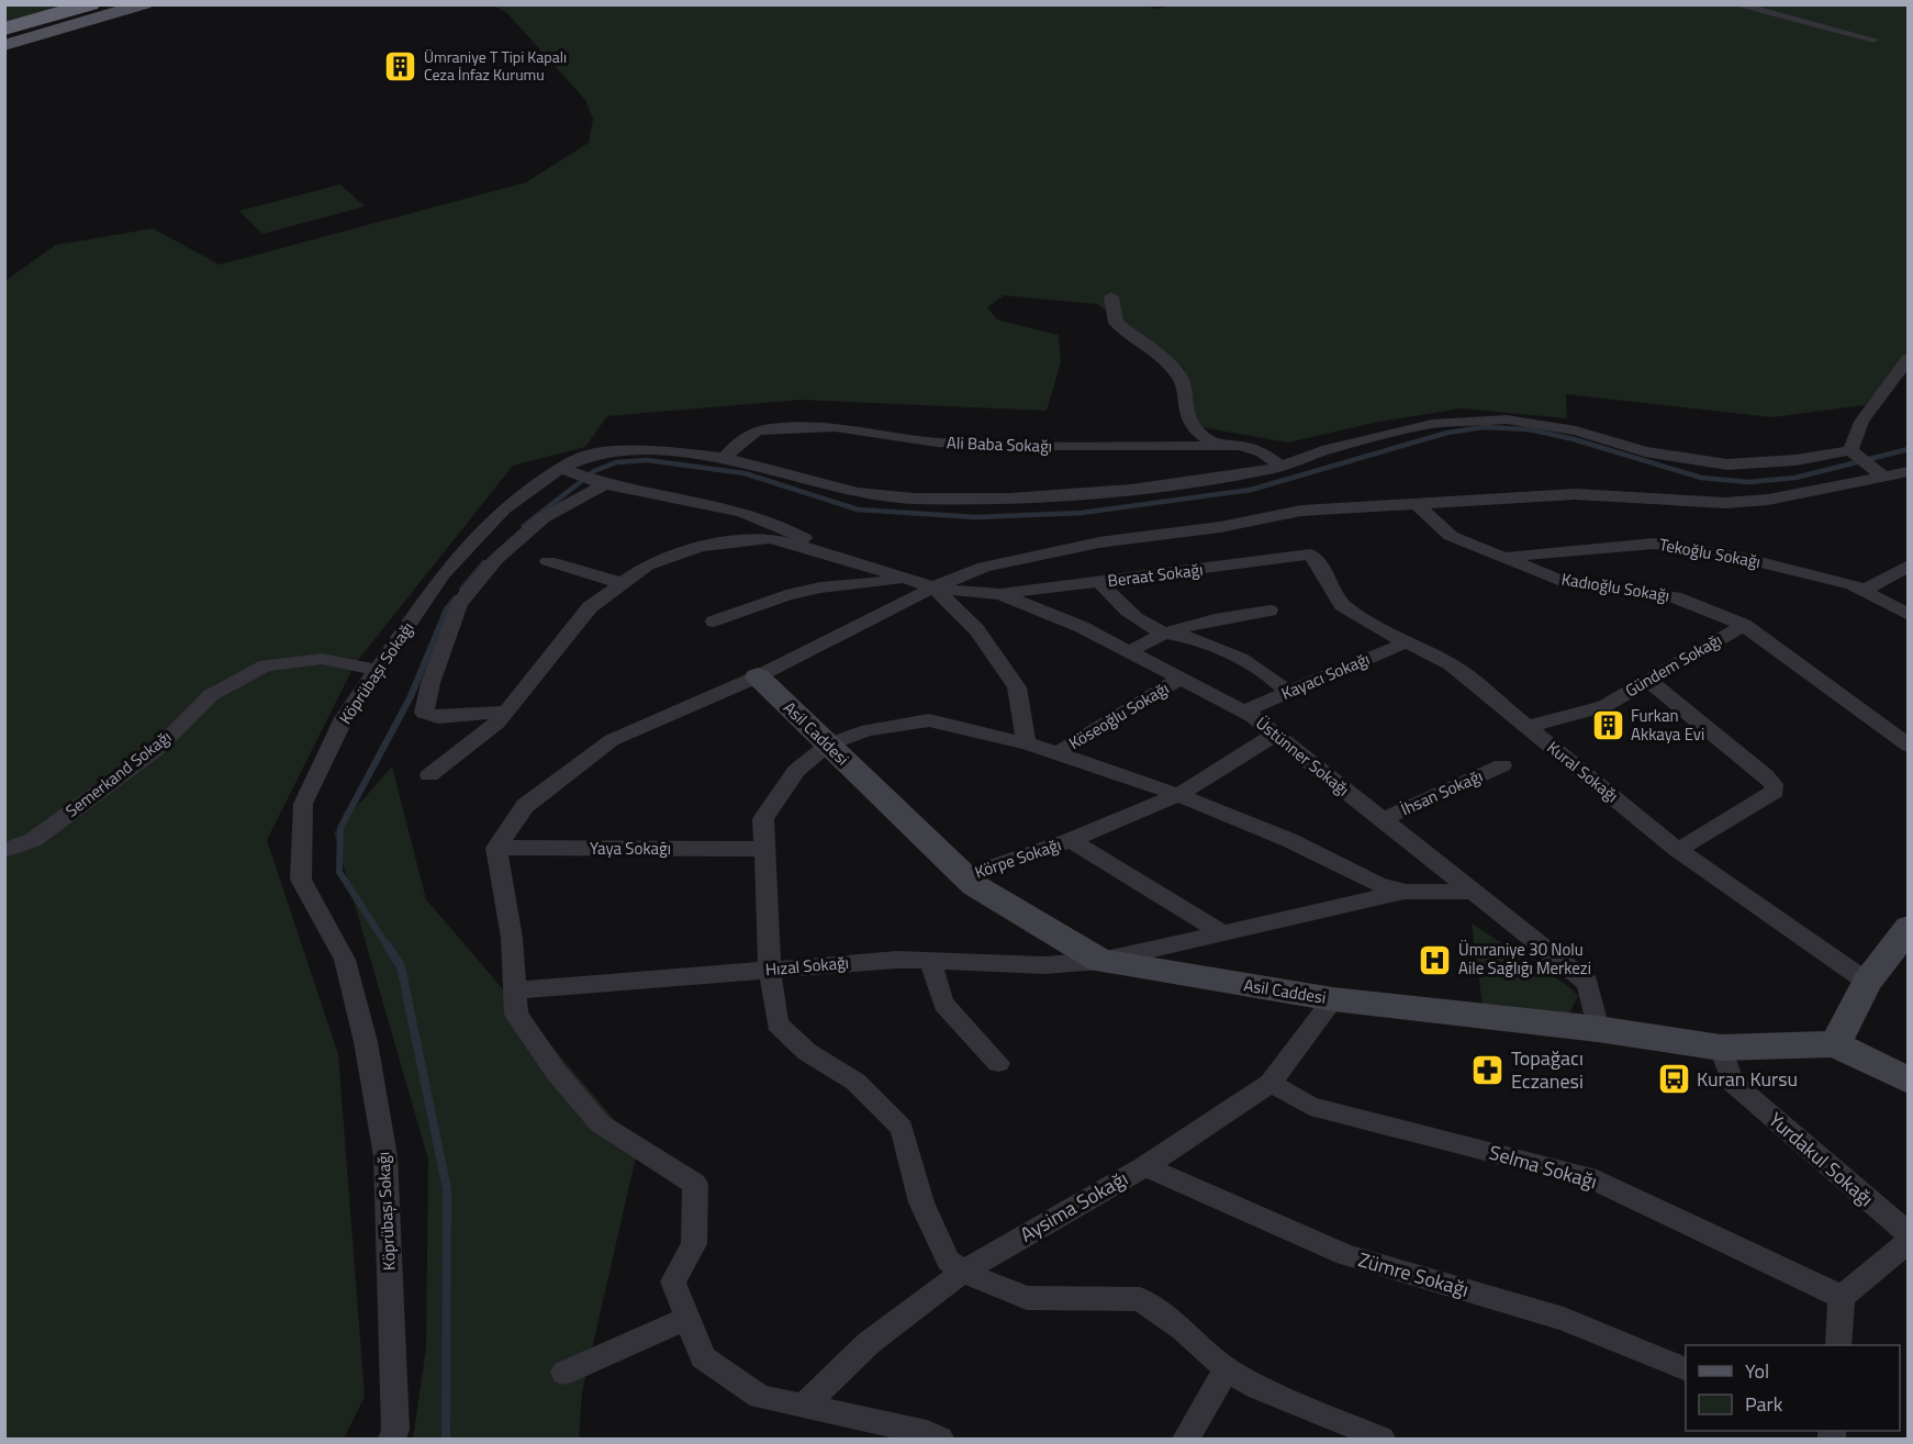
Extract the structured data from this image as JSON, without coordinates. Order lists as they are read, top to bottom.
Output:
{
  "streets": {
    "street": [
      "Ali Baba Sokağı",
      "Tekoğlu Sokağı",
      "Beraat Sokağı",
      "Kadıoğlu Sokağı",
      "Gündem Sokağı",
      "Köprübaşı Sokağı",
      "Kayacı Sokağı",
      "Köseoğlu Sokağı",
      "Asil Caddesi",
      "Üstünner Sokağı",
      "Kural Sokağı",
      "Semerkand Sokağı",
      "İhsan Sokağı",
      "Yaya Sokağı",
      "Körpe Sokağı",
      "Hızal Sokağı",
      "Yurdakul Sokağı",
      "Selma Sokağı",
      "Aysima Sokağı",
      "Zümre Sokağı"
    ]
  },
  "crossings": [
    ["Ali Baba Sokağı", "Köprübaşı Sokağı"],
    ["Tekoğlu Sokağı", "Kadıoğlu Sokağı"],
    ["Beraat Sokağı", "Üstünner Sokağı"],
    ["Beraat Sokağı", "Kural Sokağı"],
    ["Kadıoğlu Sokağı", "Gündem Sokağı"],
    ["Gündem Sokağı", "Kural Sokağı"],
    ["Köprübaşı Sokağı", "Semerkand Sokağı"],
    ["Kayacı Sokağı", "Üstünner Sokağı"],
    ["Kayacı Sokağı", "Kural Sokağı"],
    ["Köseoğlu Sokağı", "Üstünner Sokağı"],
    ["Asil Caddesi", "Üstünner Sokağı"],
    ["Asil Caddesi", "Körpe Sokağı"],
    ["Asil Caddesi", "Hızal Sokağı"],
    ["Asil Caddesi", "Yurdakul Sokağı"],
    ["Asil Caddesi", "Aysima Sokağı"],
    ["Üstünner Sokağı", "İhsan Sokağı"],
    ["Selma Sokağı", "Aysima Sokağı"],
    ["Aysima Sokağı", "Zümre Sokağı"]
  ],
  "places": {
    "building": ["Ümraniye T Tipi Kapalı Ceza İnfaz Kurumu", "Furkan Akkaya Evi"],
    "hospital": ["Ümraniye 30 Nolu Aile Sağlığı Merkezi"],
    "pharmacy": ["Topağacı Eczanesi"],
    "bus stop": ["Kuran Kursu"]
  },
  "legend": ["Yol", "Park"]
}
